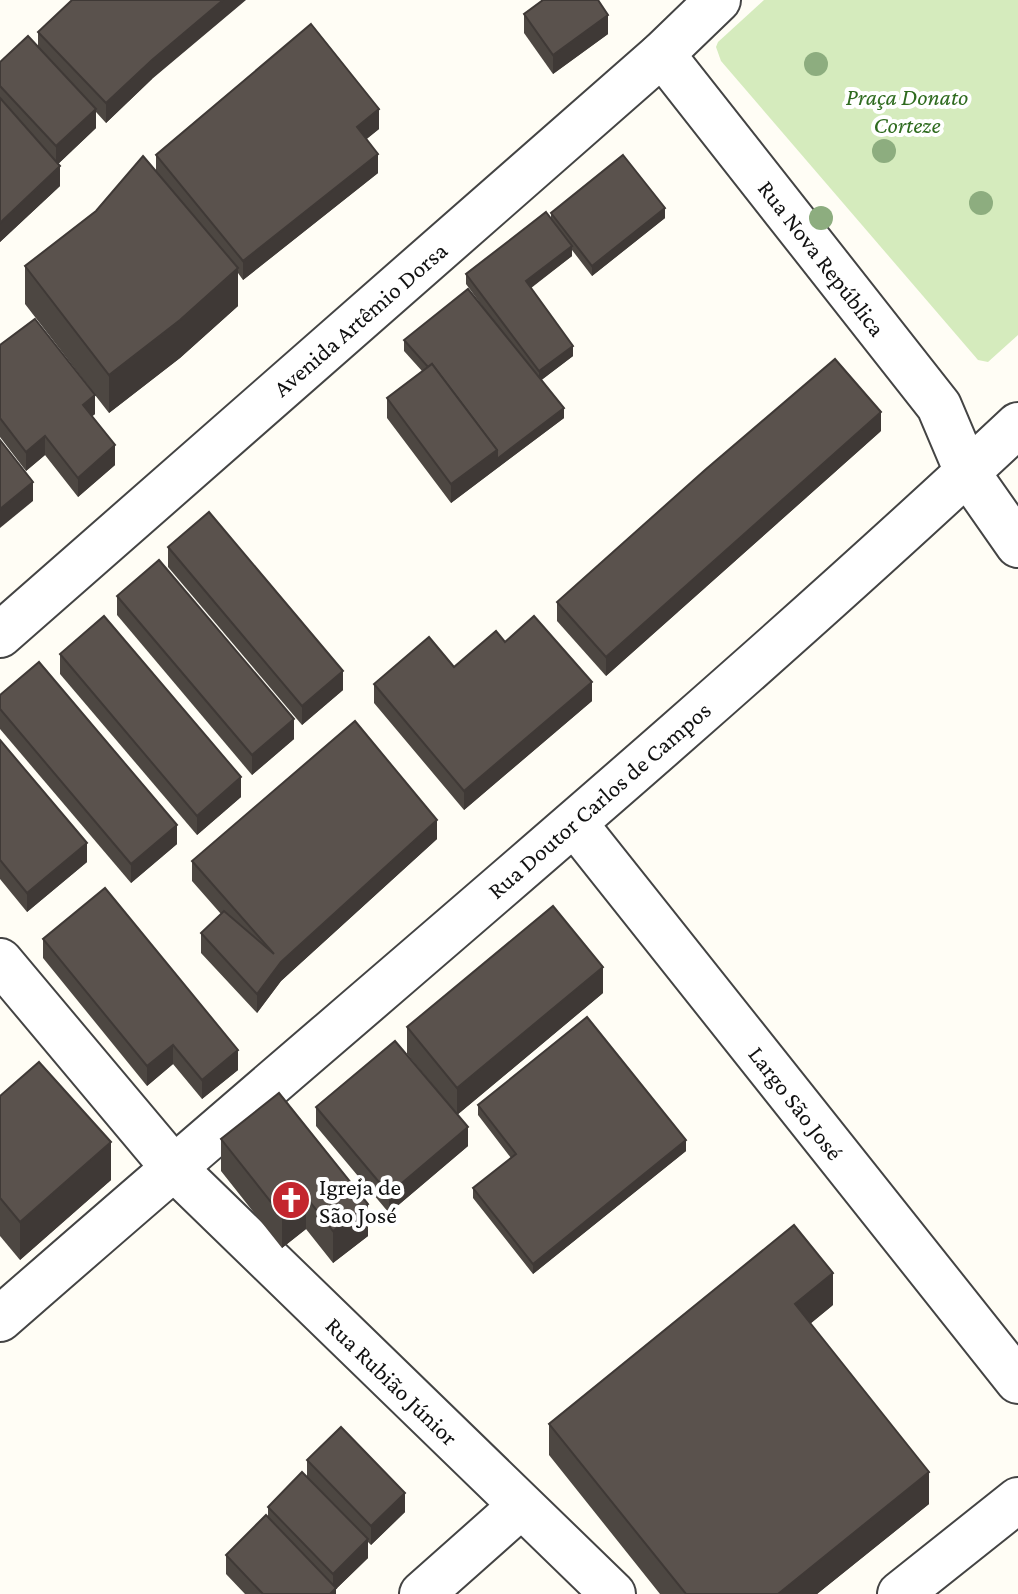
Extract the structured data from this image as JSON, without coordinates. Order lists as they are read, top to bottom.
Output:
{
  "streets": {
    "street": [
      "Rua Nova República",
      "Avenida Artêmio Dorsa",
      "Rua Doutor Carlos de Campos",
      "Largo São José",
      "Rua Rubião Júnior"
    ]
  },
  "crossings": [
    ["Rua Nova República", "Avenida Artêmio Dorsa"],
    ["Rua Nova República", "Rua Doutor Carlos de Campos"],
    ["Rua Doutor Carlos de Campos", "Largo São José"],
    ["Rua Doutor Carlos de Campos", "Rua Rubião Júnior"]
  ],
  "parks": ["Praça Donato Corteze"],
  "places": {
    "church": ["Igreja de São José"]
  }
}
